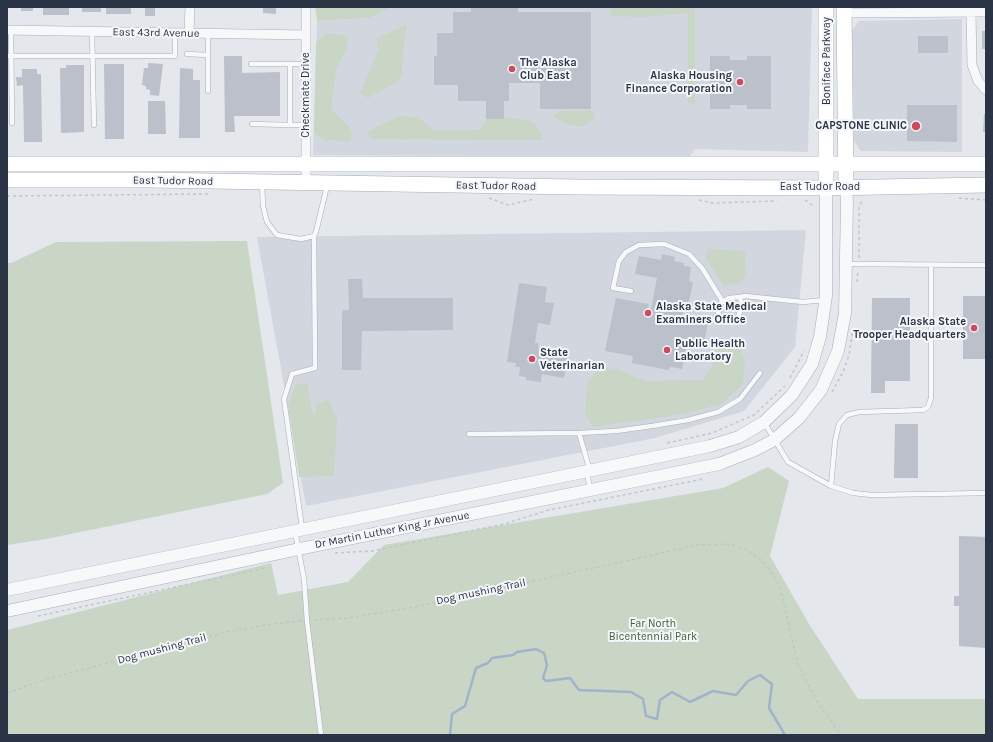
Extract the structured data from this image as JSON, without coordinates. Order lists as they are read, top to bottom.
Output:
{
  "streets": {
    "main road": ["Boniface Parkway", "East Tudor Road"],
    "street": ["East 43rd Avenue", "Checkmate Drive", "Dr Martin Luther King Jr Avenue"],
    "path": ["Dog mushing Trail"]
  },
  "crossings": [
    ["East 43rd Avenue", "Checkmate Drive"],
    ["Boniface Parkway", "East Tudor Road"],
    ["Boniface Parkway", "Dr Martin Luther King Jr Avenue"],
    ["Checkmate Drive", "East Tudor Road"],
    ["East Tudor Road", "Dr Martin Luther King Jr Avenue"]
  ],
  "parks": ["Far North Bicentennial Park"],
  "places": [
    "The Alaska Club East",
    "Alaska Housing Finance Corporation",
    "CAPSTONE CLINIC",
    "Alaska State Medical Examiners Office",
    "Alaska State Trooper Headquarters",
    "Public Health Laboratory",
    "State Veterinarian"
  ]
}
